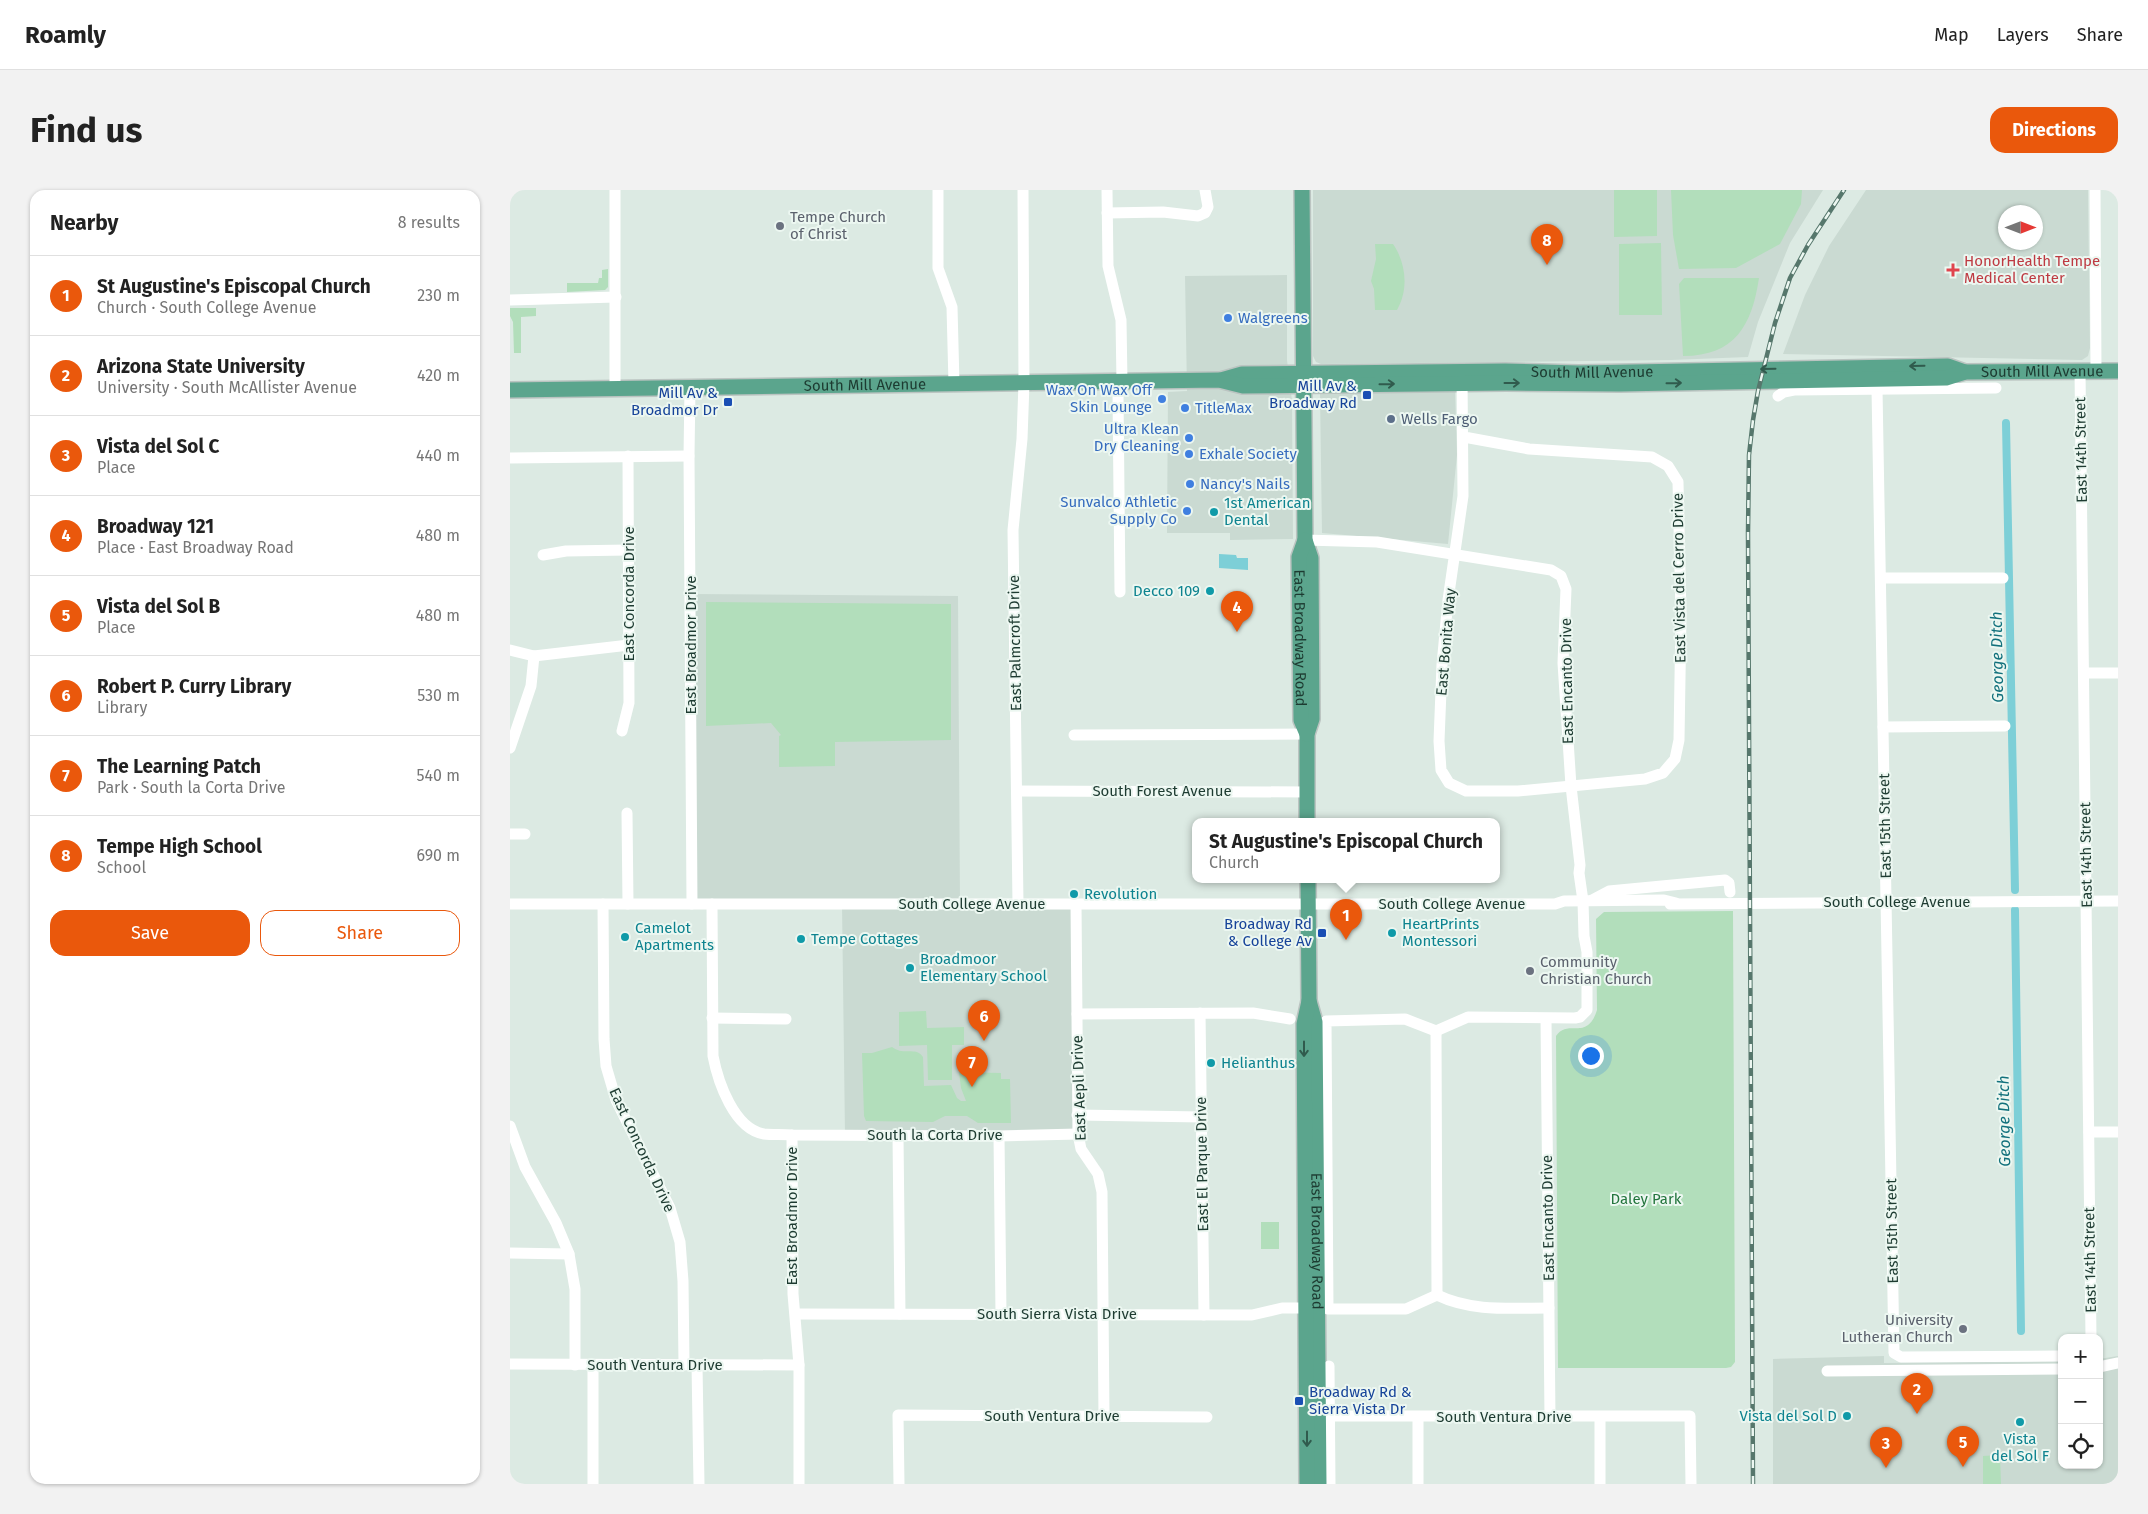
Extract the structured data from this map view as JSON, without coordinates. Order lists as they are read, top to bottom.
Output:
{
  "streets": {
    "main road": ["South Mill Avenue", "East Broadway Road"],
    "street": [
      "East 14th Street",
      "East Vista del Cerro Drive",
      "East Concorda Drive",
      "East Bonita Way",
      "East Palmcroft Drive",
      "East Broadmor Drive",
      "East Encanto Drive",
      "South Forest Avenue",
      "East 15th Street",
      "South College Avenue",
      "East Aepli Drive",
      "South la Corta Drive",
      "East El Parque Drive",
      "South Sierra Vista Drive",
      "South Ventura Drive"
    ]
  },
  "crossings": [
    ["South Mill Avenue", "East 14th Street"],
    ["South Mill Avenue", "East Broadway Road"],
    ["South Mill Avenue", "East Bonita Way"],
    ["South Mill Avenue", "East Palmcroft Drive"],
    ["South Mill Avenue", "East Broadmor Drive"],
    ["South Mill Avenue", "East 15th Street"],
    ["East 14th Street", "South College Avenue"],
    ["East Vista del Cerro Drive", "East Bonita Way"],
    ["East Vista del Cerro Drive", "East Encanto Drive"],
    ["East Concorda Drive", "South College Avenue"],
    ["East Concorda Drive", "South Ventura Drive"],
    ["East Broadway Road", "East Encanto Drive"],
    ["East Broadway Road", "South Forest Avenue"],
    ["East Broadway Road", "South College Avenue"],
    ["East Broadway Road", "South Sierra Vista Drive"],
    ["East Broadway Road", "South Ventura Drive"],
    ["East Bonita Way", "East Encanto Drive"],
    ["East Palmcroft Drive", "South Forest Avenue"],
    ["East Palmcroft Drive", "South College Avenue"],
    ["East Broadmor Drive", "South College Avenue"],
    ["East Broadmor Drive", "South la Corta Drive"],
    ["East Broadmor Drive", "South Sierra Vista Drive"],
    ["East Broadmor Drive", "South Ventura Drive"],
    ["East Encanto Drive", "South College Avenue"],
    ["East Encanto Drive", "South Ventura Drive"],
    ["East 15th Street", "South College Avenue"],
    ["South College Avenue", "East Aepli Drive"],
    ["East Aepli Drive", "South la Corta Drive"],
    ["East Aepli Drive", "South Sierra Vista Drive"],
    ["East Aepli Drive", "South Ventura Drive"],
    ["East El Parque Drive", "South Sierra Vista Drive"]
  ],
  "water": ["George Ditch"],
  "parks": ["Daley Park"],
  "places": {
    "other": [
      "Tempe Church of Christ",
      "Walgreens",
      "Wax On Wax Off Skin Lounge",
      "TitleMax",
      "Wells Fargo",
      "Ultra Klean Dry Cleaning",
      "Exhale Society",
      "Nancy's Nails",
      "Sunvalco Athletic Supply Co",
      "1st American Dental",
      "Decco 109",
      "Revolution",
      "HeartPrints Montessori",
      "Camelot Apartments",
      "Tempe Cottages",
      "Broadmoor Elementary School",
      "Community Christian Church",
      "Helianthus",
      "University Lutheran Church",
      "Vista del Sol D",
      "Vista del Sol F"
    ],
    "health": ["HonorHealth Tempe Medical Center"],
    "transit": [
      "Mill Av & Broadway Rd",
      "Mill Av & Broadmor Dr",
      "Broadway Rd & College Av",
      "Broadway Rd & Sierra Vista Dr"
    ]
  },
  "north": "right",
  "page": {
    "header": "Roamly",
    "nav": ["Map", "Layers", "Share"],
    "buttons": [
      "Directions",
      ["Save", "Share"]
    ],
    "title": "Find us",
    "heading": ["Nearby", "8 results"],
    "pins": [
      "8",
      "4",
      "1",
      "6",
      "7",
      "2",
      "5",
      "3"
    ],
    "list": [
      {
        "mark": "1",
        "name": "St Augustine's Episcopal Church",
        "note": "Church · South College Avenue",
        "value": "230 m"
      },
      {
        "mark": "2",
        "name": "Arizona State University",
        "note": "University · South McAllister Avenue",
        "value": "420 m"
      },
      {
        "mark": "3",
        "name": "Vista del Sol C",
        "note": "Place",
        "value": "440 m"
      },
      {
        "mark": "4",
        "name": "Broadway 121",
        "note": "Place · East Broadway Road",
        "value": "480 m"
      },
      {
        "mark": "5",
        "name": "Vista del Sol B",
        "note": "Place",
        "value": "480 m"
      },
      {
        "mark": "6",
        "name": "Robert P. Curry Library",
        "note": "Library",
        "value": "530 m"
      },
      {
        "mark": "7",
        "name": "The Learning Patch",
        "note": "Park · South la Corta Drive",
        "value": "540 m"
      },
      {
        "mark": "8",
        "name": "Tempe High School",
        "note": "School",
        "value": "690 m"
      }
    ],
    "popup": ["St Augustine's Episcopal Church", "Church"],
    "map_buttons": ["+", "−"]
  }
}
